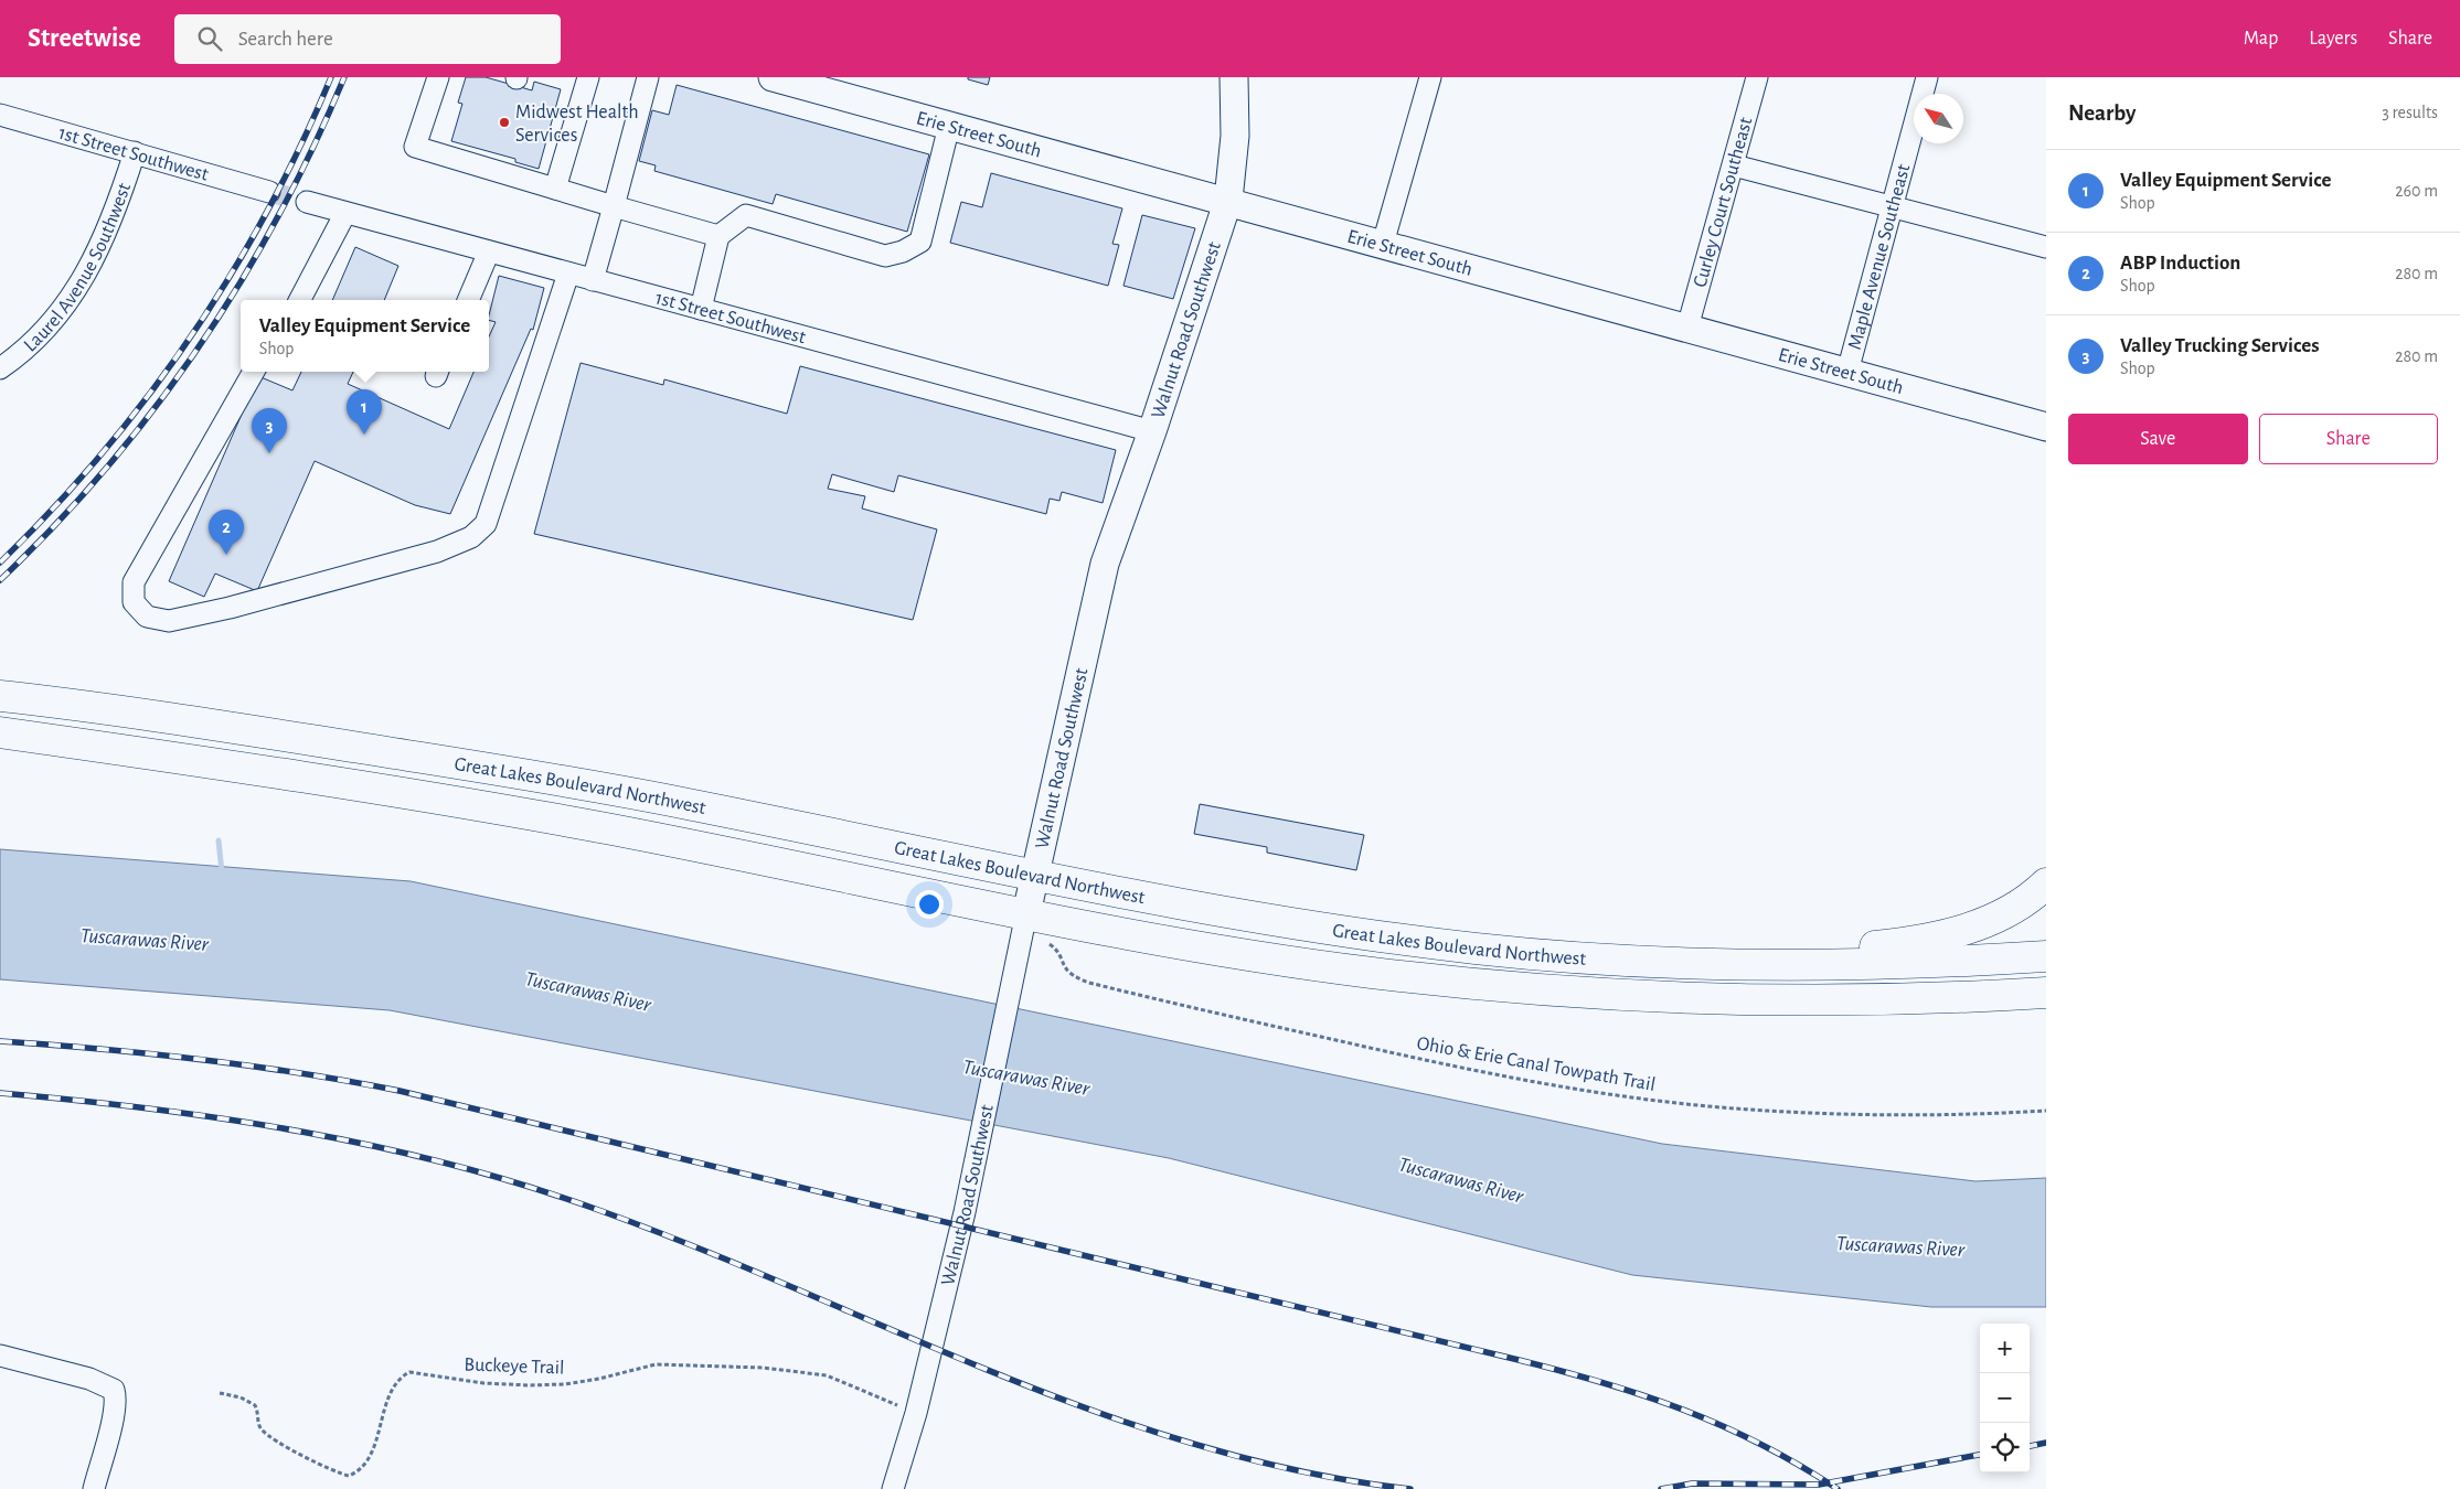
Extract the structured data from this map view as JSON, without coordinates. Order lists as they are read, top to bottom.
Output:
{
  "streets": {
    "highway": ["Great Lakes Boulevard Northwest"],
    "main road": ["Erie Street South", "Walnut Road Southwest"],
    "street": [
      "1st Street Southwest",
      "Curley Court Southeast",
      "Maple Avenue Southeast",
      "Laurel Avenue Southwest"
    ],
    "path": ["Ohio & Erie Canal Towpath Trail", "Buckeye Trail"]
  },
  "crossings": [
    ["Erie Street South", "Curley Court Southeast"],
    ["Erie Street South", "Maple Avenue Southeast"],
    ["Erie Street South", "Walnut Road Southwest"],
    ["1st Street Southwest", "Laurel Avenue Southwest"],
    ["1st Street Southwest", "Walnut Road Southwest"],
    ["Walnut Road Southwest", "Great Lakes Boulevard Northwest"]
  ],
  "water": ["Tuscarawas River"],
  "places": ["Midwest Health Services"],
  "north": "top left",
  "page": {
    "header": "Streetwise",
    "search": "Search here",
    "nav": ["Map", "Layers", "Share"],
    "heading": ["Nearby", "3 results"],
    "list": [
      {
        "mark": "1",
        "name": "Valley Equipment Service",
        "note": "Shop",
        "value": "260 m"
      },
      {
        "mark": "2",
        "name": "ABP Induction",
        "note": "Shop",
        "value": "280 m"
      },
      {
        "mark": "3",
        "name": "Valley Trucking Services",
        "note": "Shop",
        "value": "280 m"
      }
    ],
    "popup": ["Valley Equipment Service", "Shop"],
    "pins": ["1", "3", "2"],
    "buttons": ["Save", "Share"],
    "map_buttons": ["+", "−"]
  }
}
